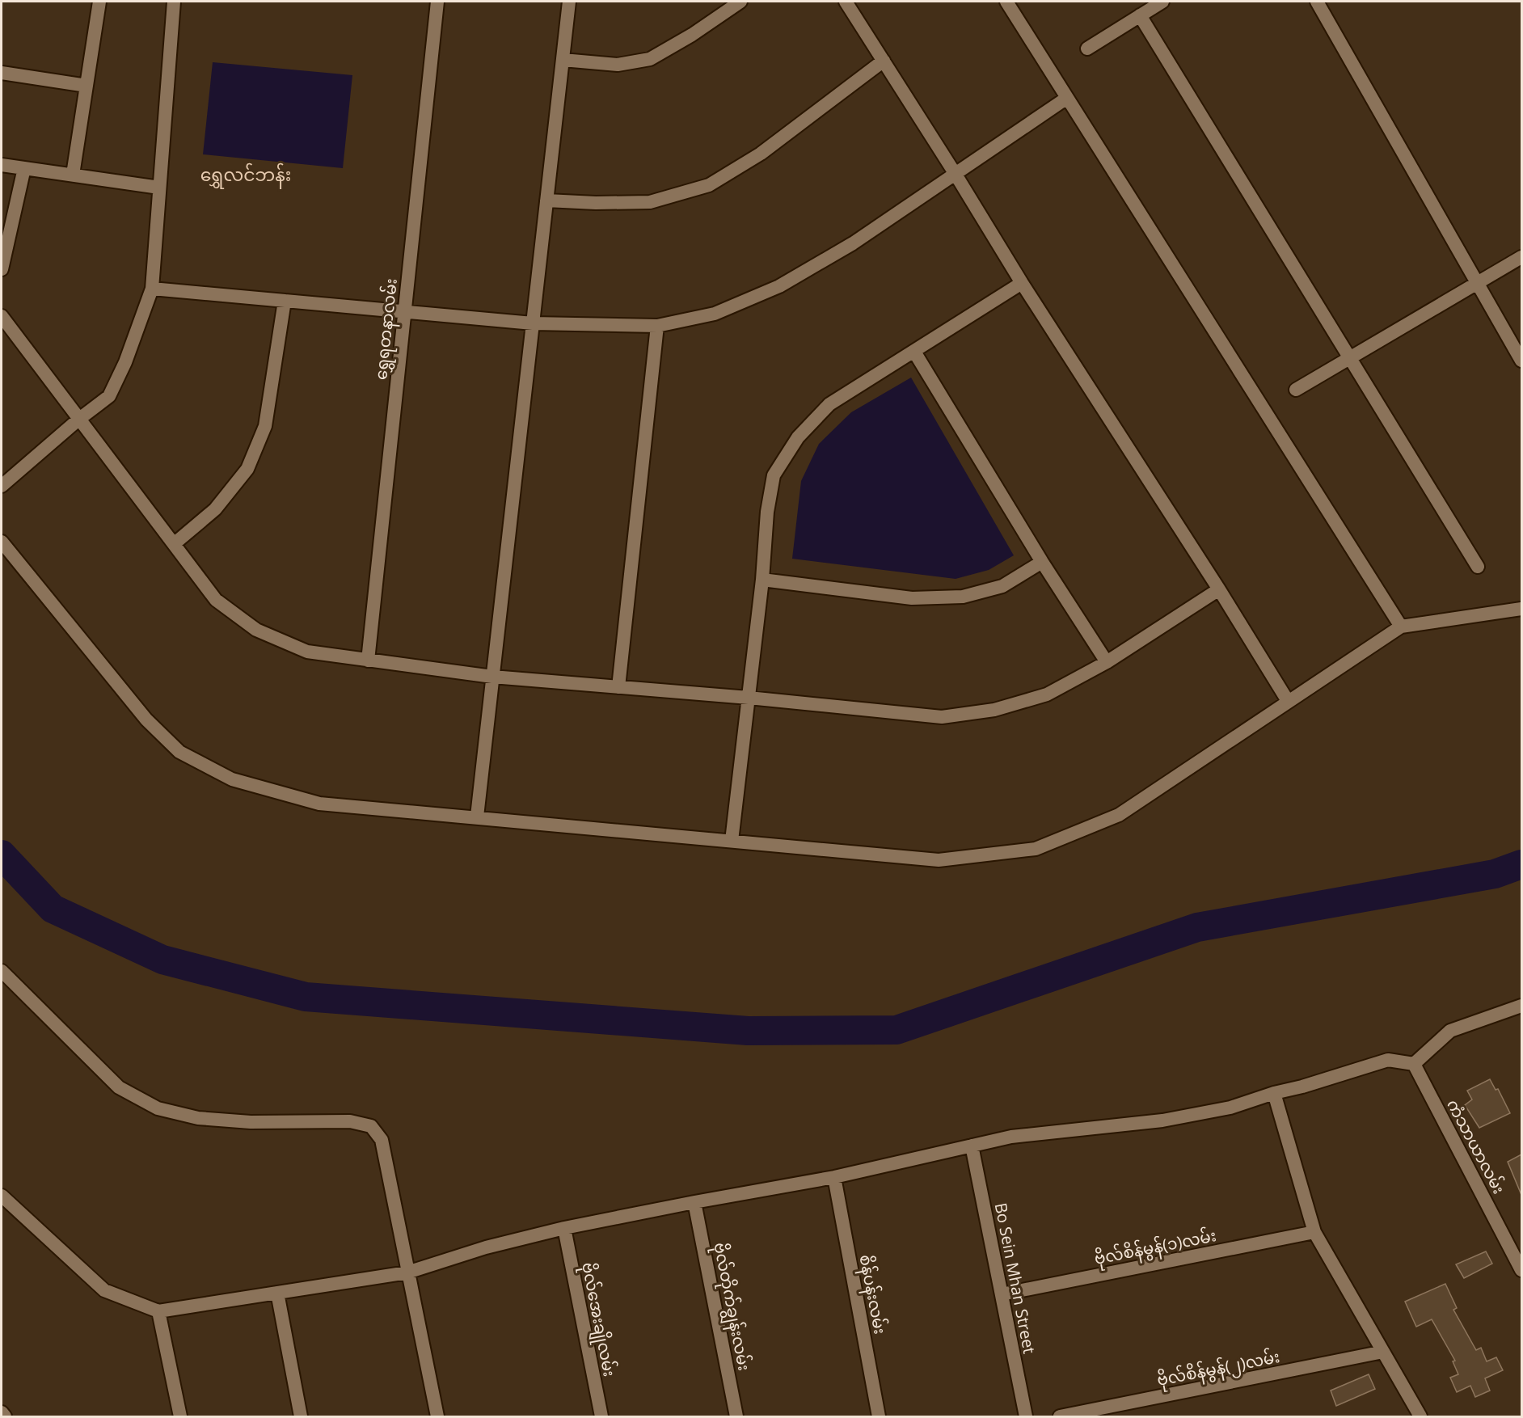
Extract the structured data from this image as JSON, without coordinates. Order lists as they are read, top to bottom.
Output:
{
  "streets": {
    "street": [
      "ရွှေရတနာလမ်း",
      "ကံသာယာလမ်း",
      "ဗိုလ်စိန်မွန်(၁)လမ်း",
      "Bo Sein Mhan Street",
      "စိန်ပန်းလမ်း",
      "ဗိုလ်တိုက်ချွန်းလမ်း",
      "ဗိုလ်အေးချိုလမ်း",
      "ဗိုလ်စိန်မွန်(၂)လမ်း"
    ]
  },
  "crossings": [
    ["ဗိုလ်စိန်မွန်(၁)လမ်း", "Bo Sein Mhan Street"]
  ],
  "districts": ["ရွှေလင်ဘန်း"]
}
